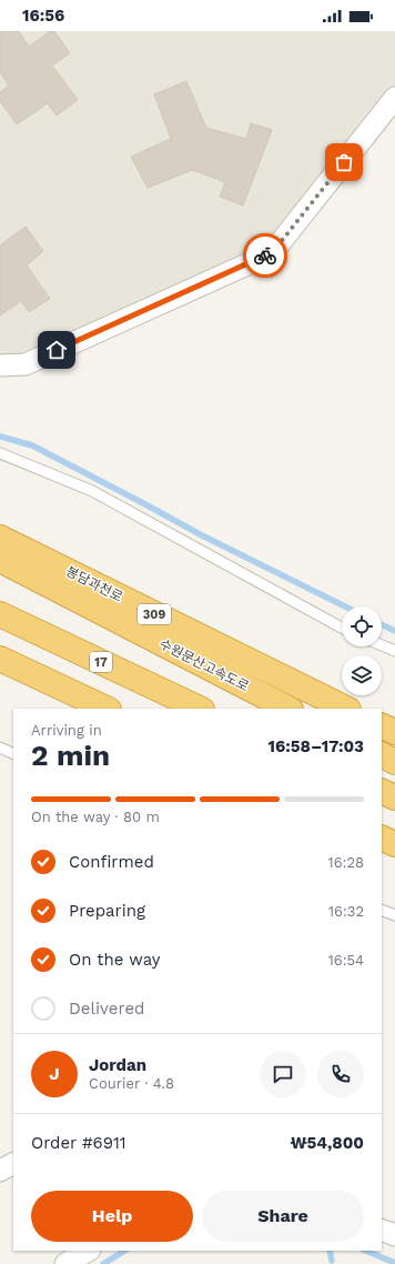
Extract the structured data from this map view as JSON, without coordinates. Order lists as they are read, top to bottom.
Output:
{
  "streets": {
    "highway": [
      "봉담과천로",
      "309",
      "17",
      "수원문산고속도로"
    ]
  },
  "crossings": [
    ["봉담과천로", "309"]
  ],
  "page": {
    "status": "16:56",
    "heading": ["2 min", "Arriving in", "16:58–17:03"],
    "panel": [
      "Jordan",
      "Courier · 4.8",
      "Order #6911",
      "₩54,800"
    ],
    "bar": "On the way · 80 m",
    "list": [
      ["Confirmed", "16:28"],
      ["Preparing", "16:32"],
      ["On the way", "16:54"],
      "Delivered"
    ],
    "round": "J",
    "buttons": ["Help", "Share"]
  }
}
